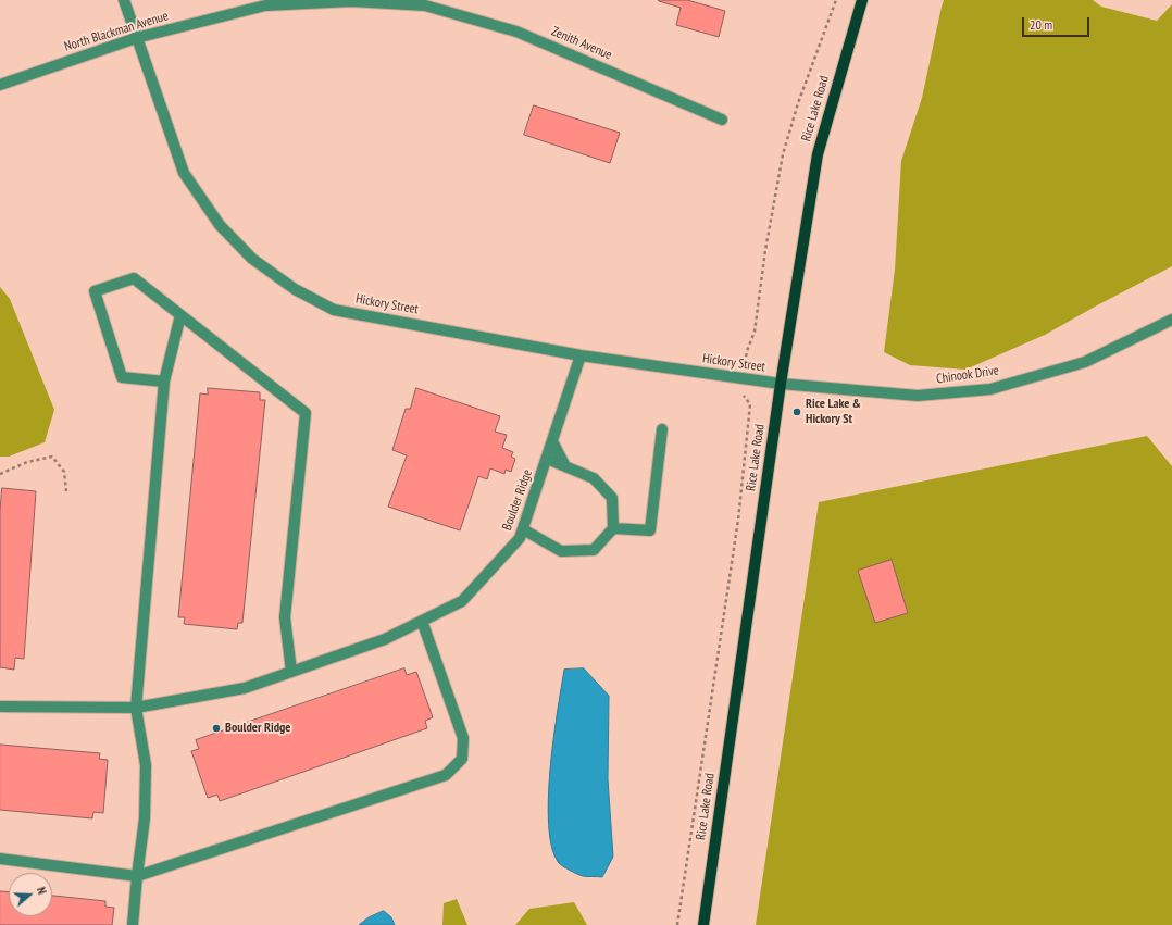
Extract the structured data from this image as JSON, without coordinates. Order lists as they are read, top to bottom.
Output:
{
  "streets": {
    "main road": ["Rice Lake Road"],
    "street": [
      "North Blackman Avenue",
      "Zenith Avenue",
      "Hickory Street",
      "Chinook Drive",
      "Boulder Ridge"
    ]
  },
  "crossings": [
    ["North Blackman Avenue", "Zenith Avenue"],
    ["North Blackman Avenue", "Hickory Street"],
    ["Rice Lake Road", "Hickory Street"],
    ["Rice Lake Road", "Chinook Drive"],
    ["Hickory Street", "Chinook Drive"],
    ["Hickory Street", "Boulder Ridge"]
  ],
  "places": ["Rice Lake & Hickory St", "Boulder Ridge"],
  "scale_bar": "20 m",
  "north": "right"
}
